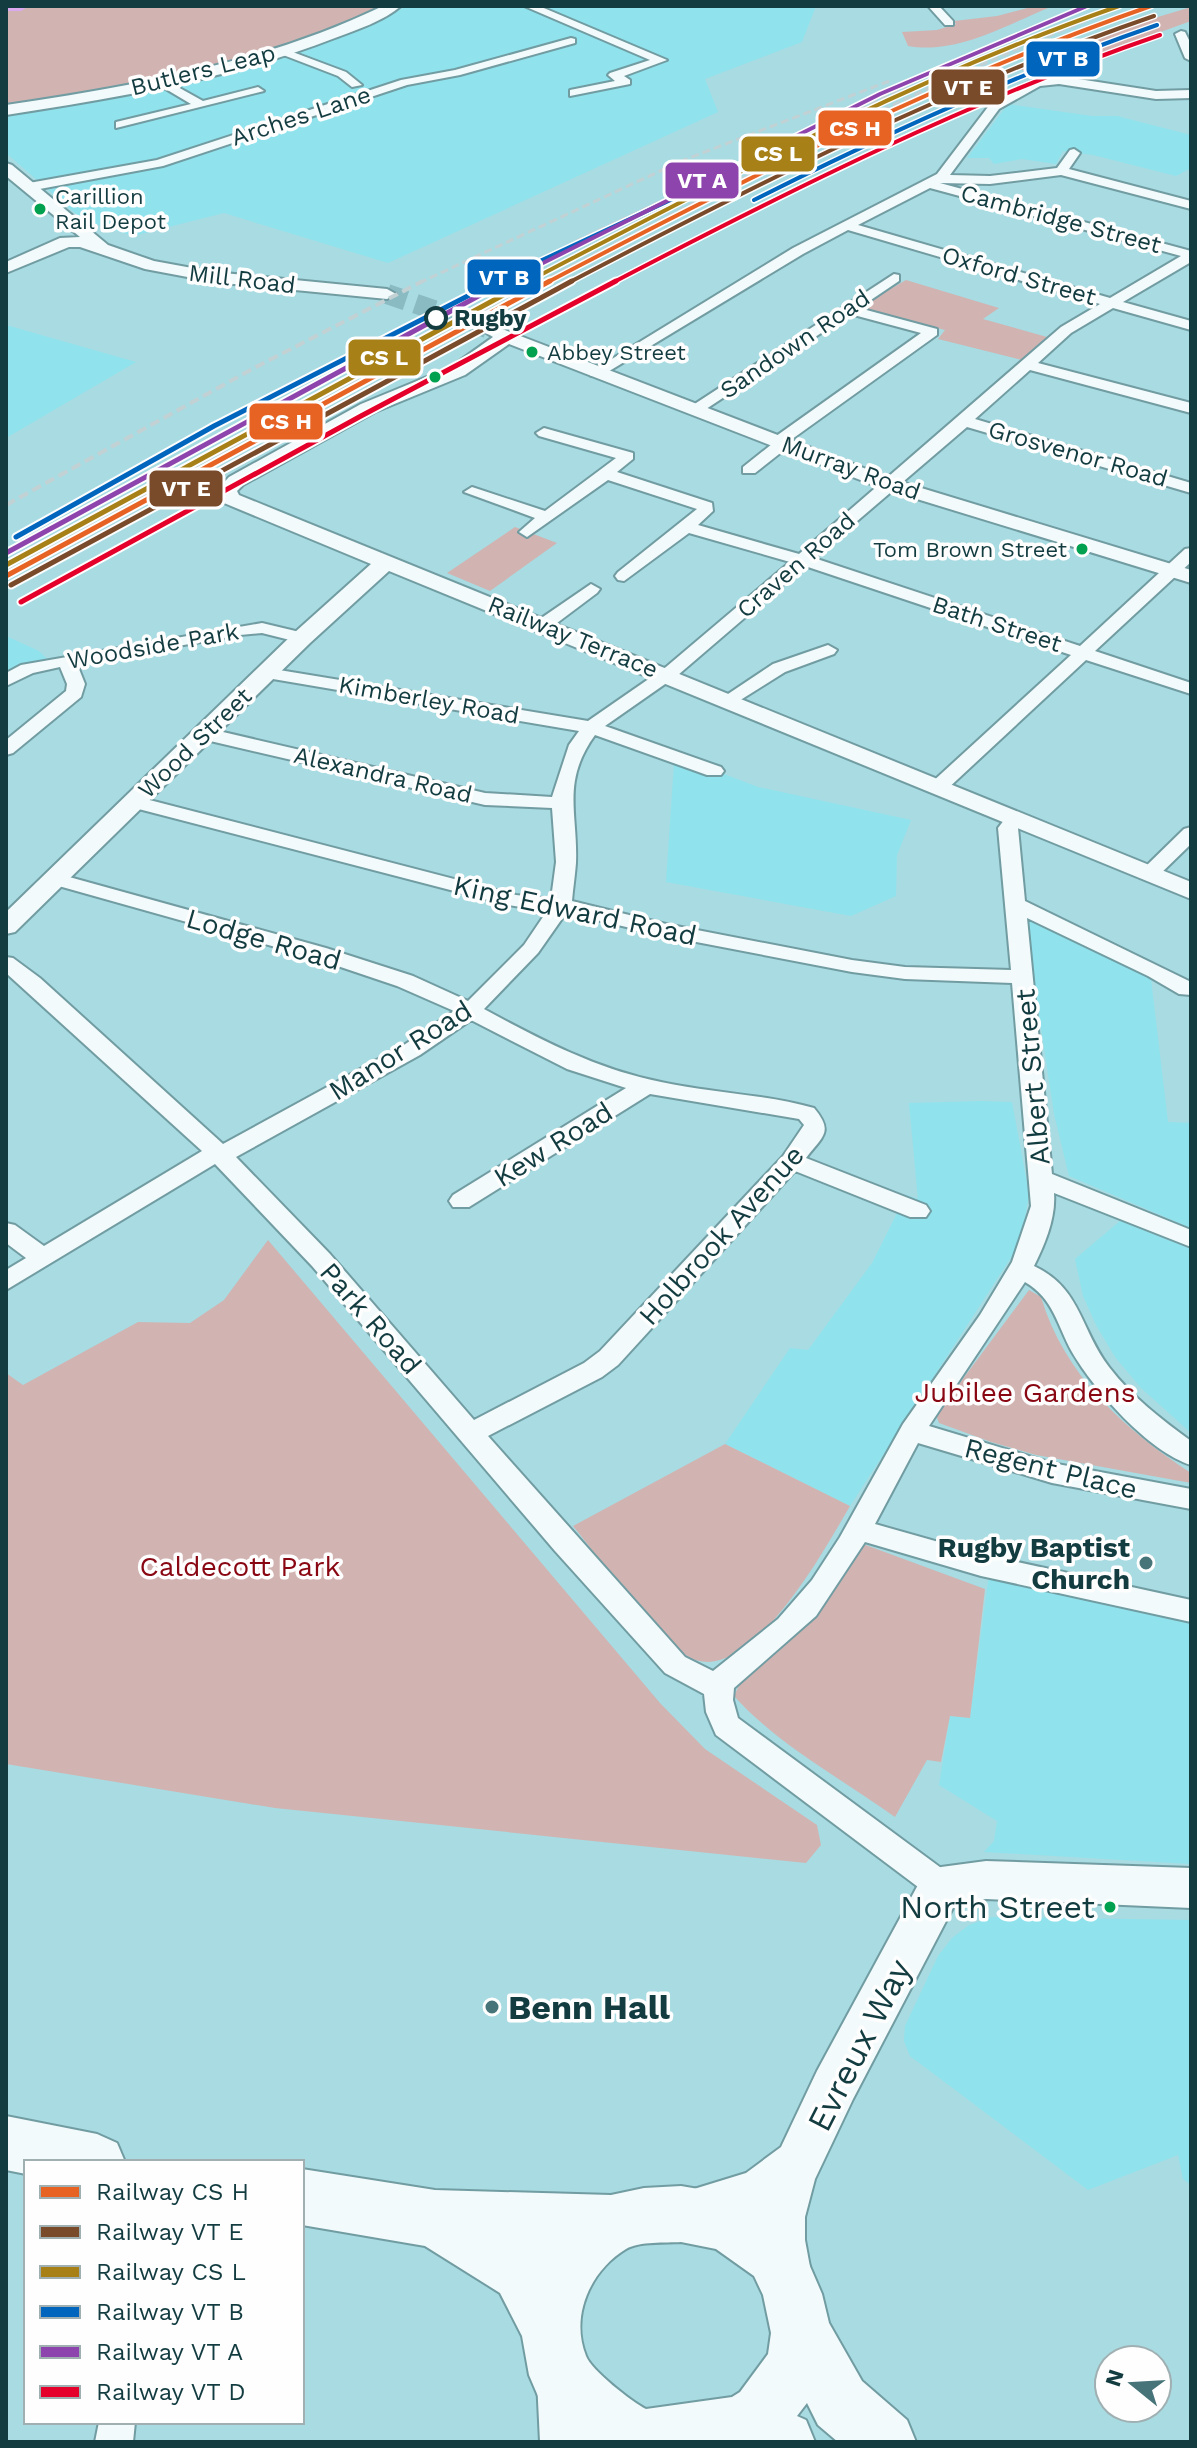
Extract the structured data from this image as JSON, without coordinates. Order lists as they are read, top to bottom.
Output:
{
  "streets": {
    "main road": ["Evreux Way"],
    "street": [
      "Butlers Leap",
      "Arches Lane",
      "Cambridge Street",
      "Oxford Street",
      "Mill Road",
      "Sandown Road",
      "Grosvenor Road",
      "Murray Road",
      "Craven Road",
      "Bath Street",
      "Railway Terrace",
      "Woodside Park",
      "Kimberley Road",
      "Wood Street",
      "Alexandra Road",
      "King Edward Road",
      "Lodge Road",
      "Manor Road",
      "Albert Street",
      "Kew Road",
      "Holbrook Avenue",
      "Park Road",
      "Regent Place"
    ]
  },
  "crossings": [
    ["Cambridge Street", "Craven Road"],
    ["Oxford Street", "Craven Road"],
    ["Sandown Road", "Murray Road"],
    ["Grosvenor Road", "Craven Road"],
    ["Murray Road", "Craven Road"],
    ["Murray Road", "Railway Terrace"],
    ["Craven Road", "Bath Street"],
    ["Craven Road", "Railway Terrace"],
    ["Craven Road", "Manor Road"],
    ["Railway Terrace", "Wood Street"],
    ["Railway Terrace", "Manor Road"],
    ["Railway Terrace", "Albert Street"],
    ["Woodside Park", "Wood Street"],
    ["Kimberley Road", "Wood Street"],
    ["Kimberley Road", "Manor Road"],
    ["Wood Street", "Alexandra Road"],
    ["Wood Street", "King Edward Road"],
    ["Wood Street", "Lodge Road"],
    ["Alexandra Road", "Manor Road"],
    ["King Edward Road", "Manor Road"],
    ["King Edward Road", "Albert Street"],
    ["Lodge Road", "Manor Road"],
    ["Lodge Road", "Holbrook Avenue"],
    ["Manor Road", "Holbrook Avenue"],
    ["Manor Road", "Park Road"],
    ["Kew Road", "Holbrook Avenue"],
    ["Holbrook Avenue", "Park Road"]
  ],
  "parks": ["Jubilee Gardens", "Caldecott Park"],
  "places": [
    "Carillion Rail Depot",
    "Rugby",
    "Abbey Street",
    "Tom Brown Street",
    "Rugby Baptist Church",
    "North Street",
    "Benn Hall"
  ],
  "legend": [
    "Railway CS H",
    "Railway VT E",
    "Railway CS L",
    "Railway VT B",
    "Railway VT A",
    "Railway VT D"
  ],
  "north": "left"
}
